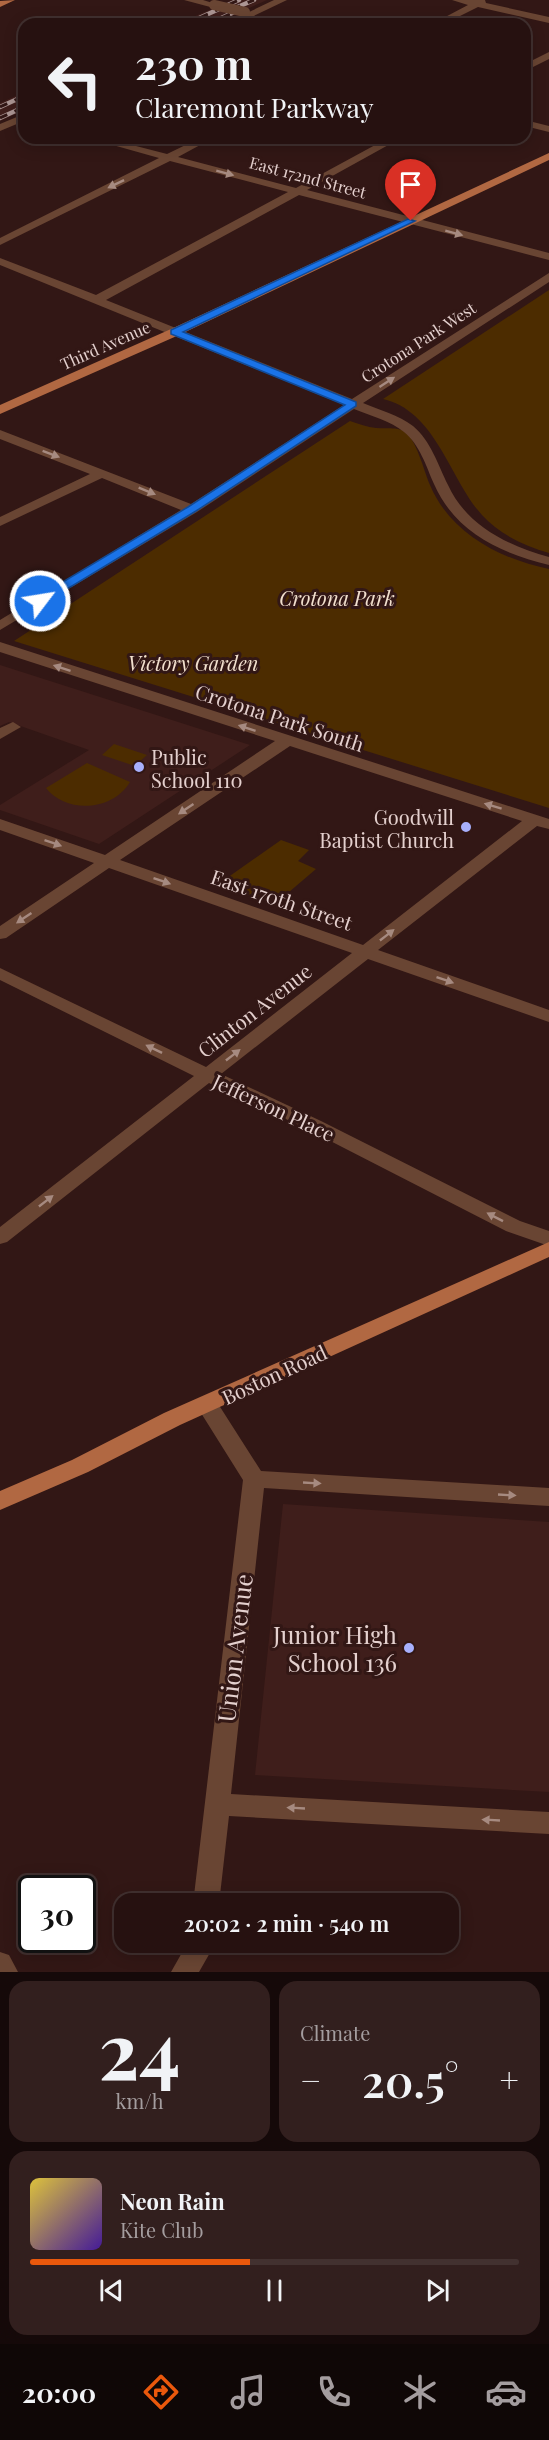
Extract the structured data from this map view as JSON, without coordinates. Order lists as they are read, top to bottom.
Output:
{
  "streets": {
    "main road": ["Third Avenue", "Boston Road"],
    "street": [
      "East 172nd Street",
      "Crotona Park West",
      "Crotona Park South",
      "East 170th Street",
      "Clinton Avenue",
      "Jefferson Place",
      "Union Avenue"
    ]
  },
  "crossings": [
    ["East 172nd Street", "Third Avenue"],
    ["Crotona Park South", "Clinton Avenue"],
    ["East 170th Street", "Clinton Avenue"],
    ["Clinton Avenue", "Jefferson Place"]
  ],
  "one_way": [
    "East 172nd Street",
    "Crotona Park West",
    "Crotona Park South",
    "East 170th Street",
    "Clinton Avenue",
    "Jefferson Place"
  ],
  "parks": ["Crotona Park", "Victory Garden"],
  "places": ["Public School 110", "Goodwill Baptist Church", "Junior High School 136"],
  "page": {
    "turn": ["230 m", "Claremont Parkway"],
    "limit": "30",
    "trip": "20:02 · 2 min · 540 m",
    "tile": [
      ["24", "km/h"],
      "Climate"
    ],
    "heat": ["−", "20.5°", "+"],
    "song": ["Neon Rain", "Kite Club"],
    "tabs": "20:00"
  }
}
